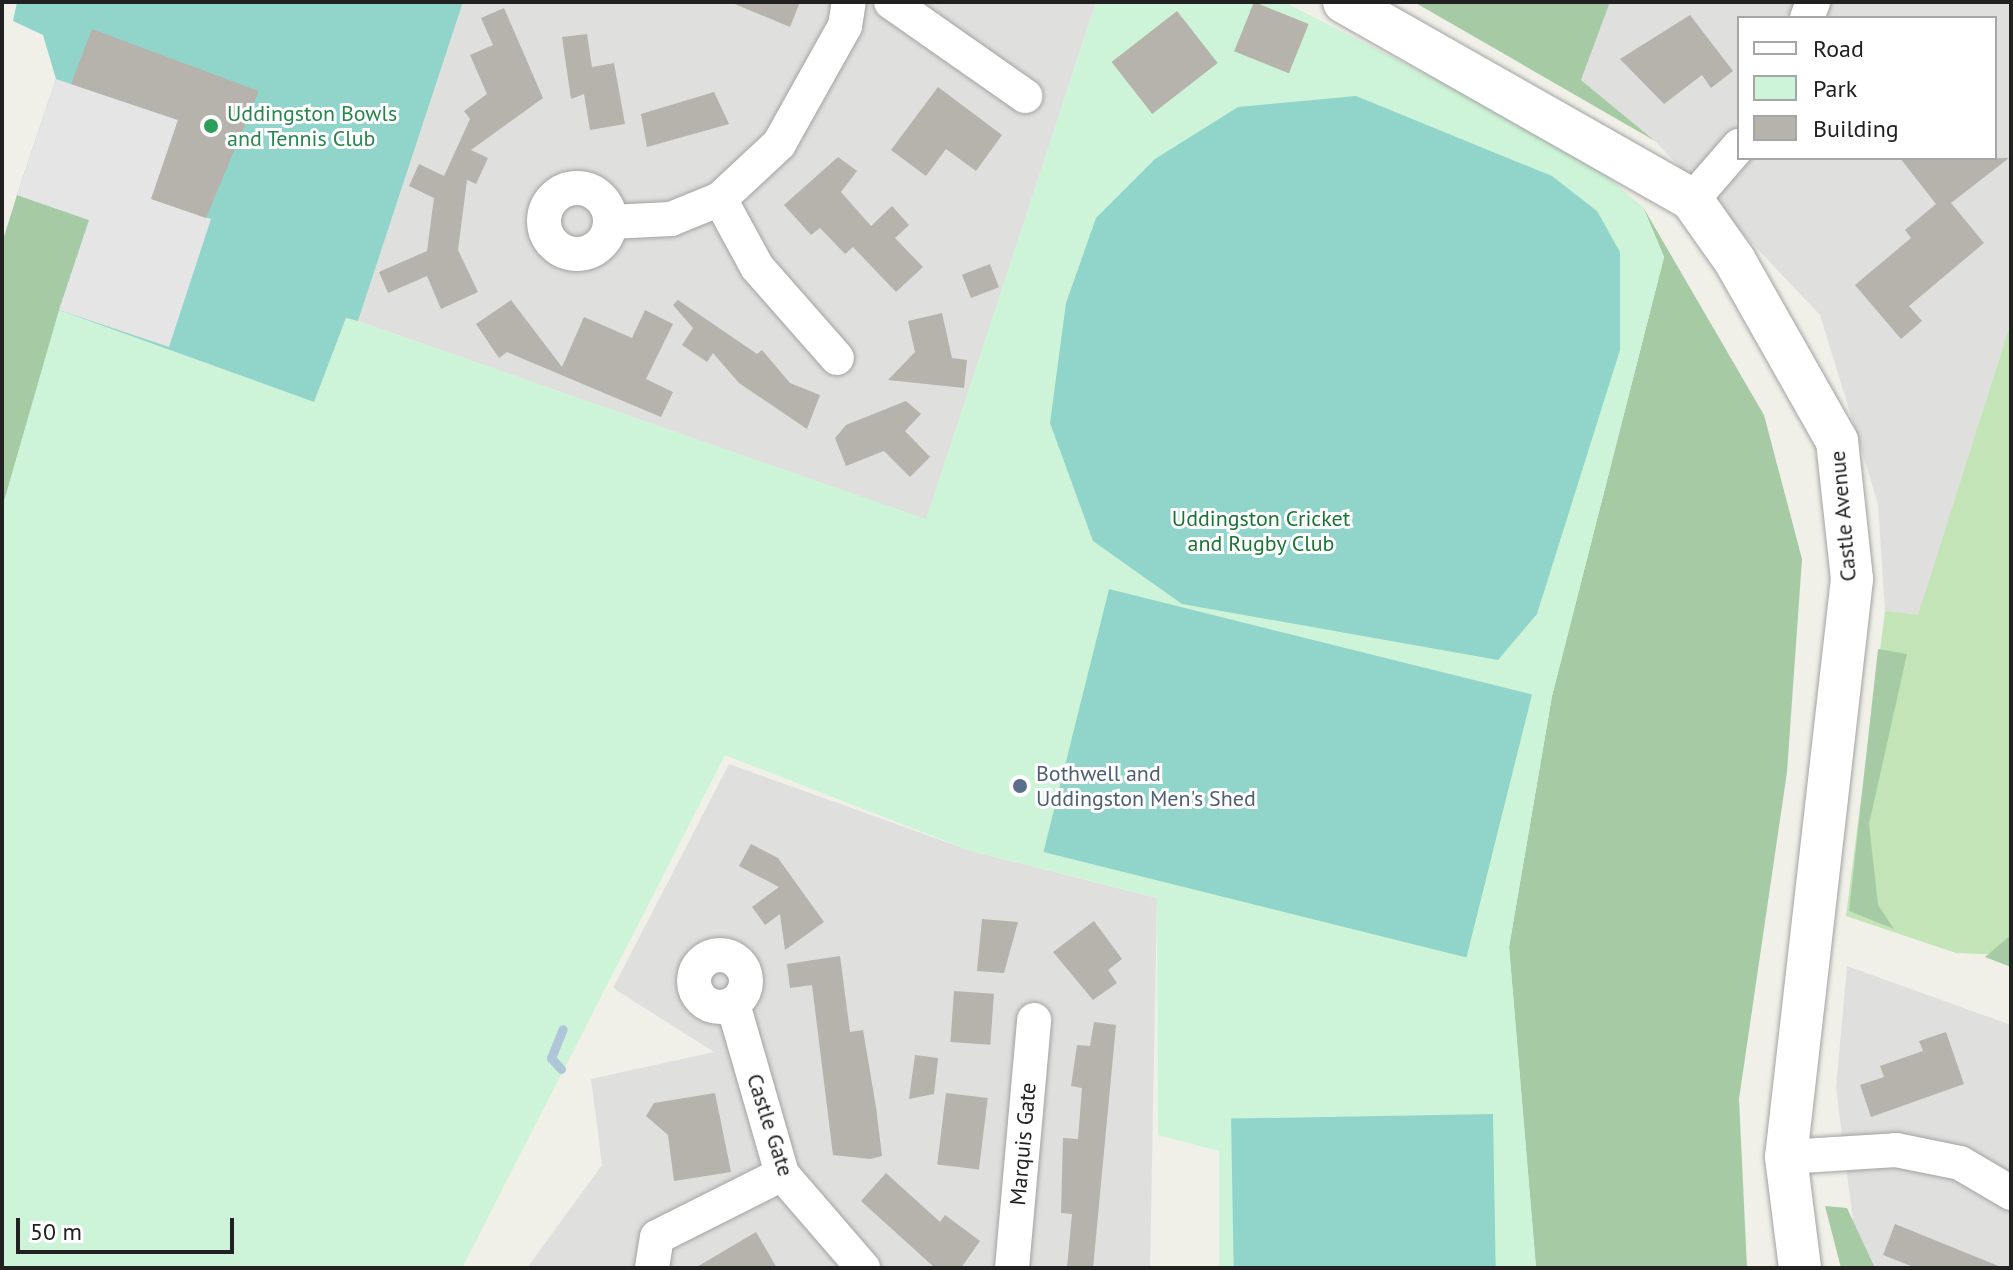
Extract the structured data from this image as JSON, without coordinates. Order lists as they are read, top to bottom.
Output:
{
  "streets": {
    "street": ["Castle Avenue", "Castle Gate", "Marquis Gate"]
  },
  "parks": ["Uddingston Cricket and Rugby Club"],
  "places": ["Uddingston Bowls and Tennis Club", "Bothwell and Uddingston Men's Shed"],
  "legend": ["Road", "Park", "Building"],
  "scale_bar": "50 m"
}
